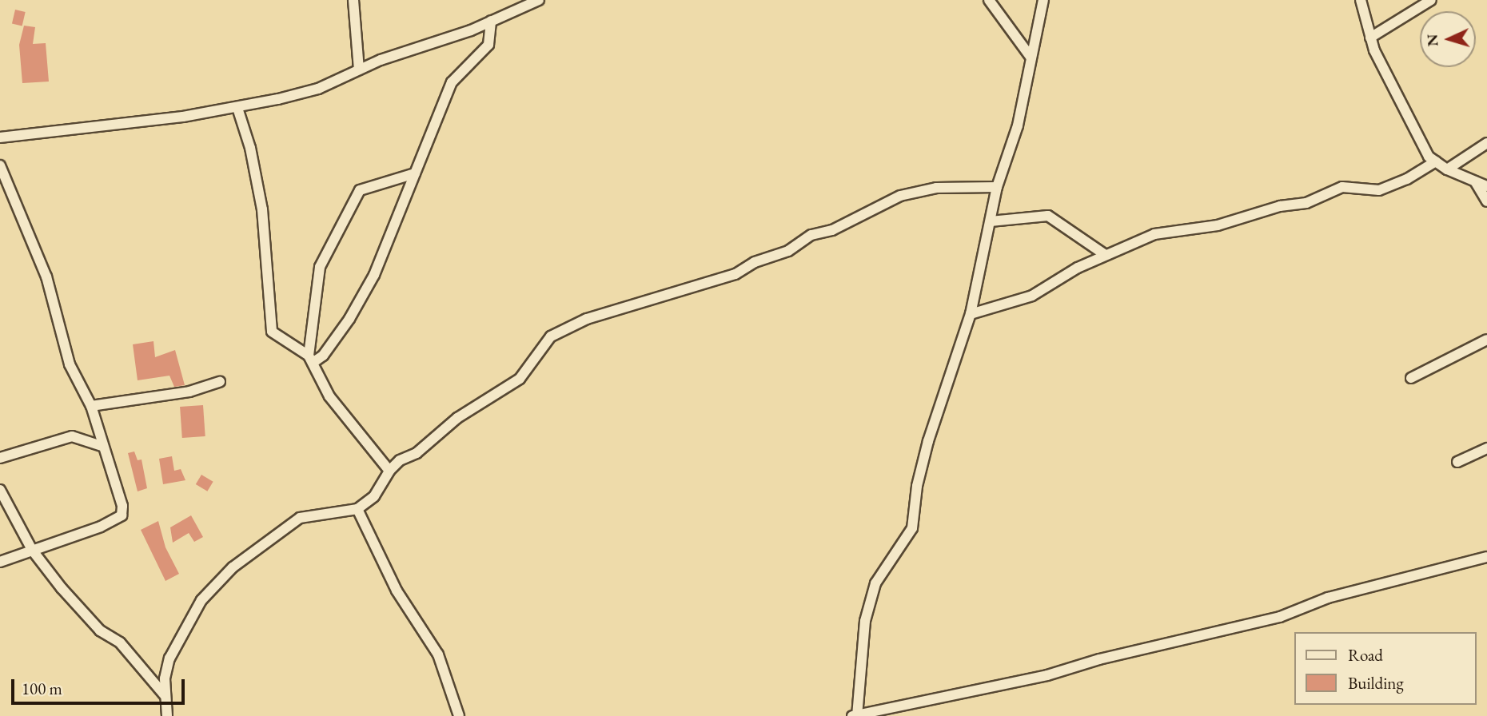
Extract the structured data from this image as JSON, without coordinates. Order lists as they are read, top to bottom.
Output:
{
  "legend": ["Road", "Building"],
  "scale_bar": "100 m",
  "north": "left"
}
